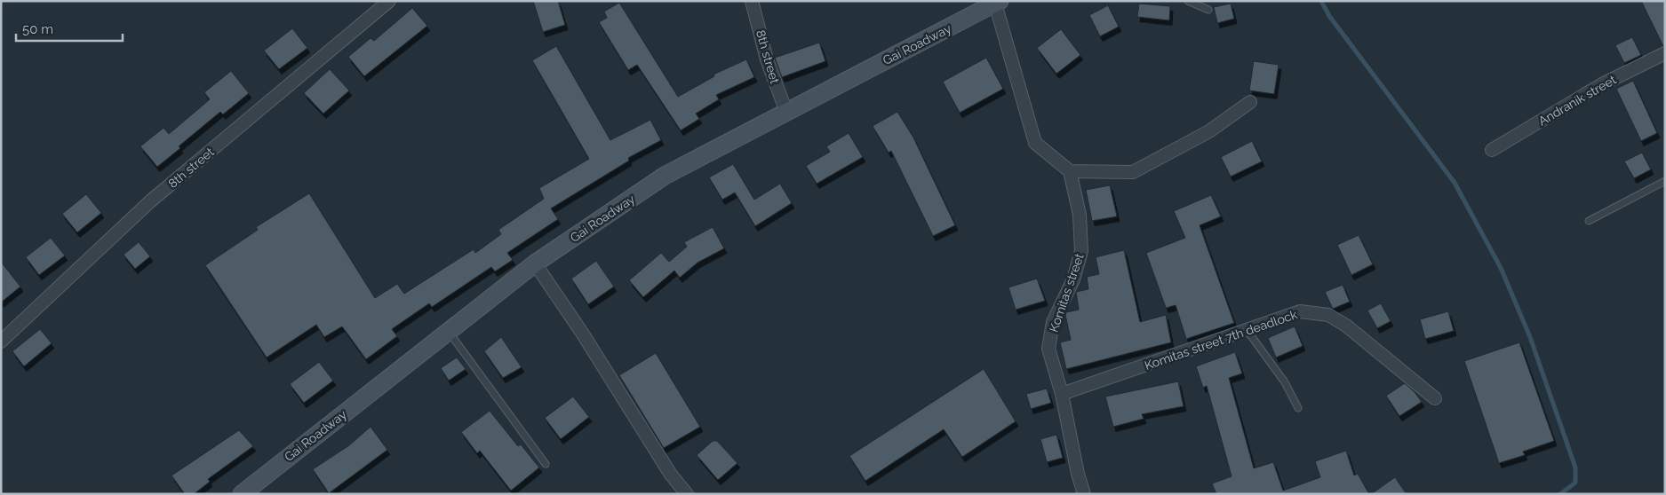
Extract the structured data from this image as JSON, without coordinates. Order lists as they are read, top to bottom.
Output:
{
  "streets": {
    "main road": ["Gai Roadway"],
    "street": [
      "8th street",
      "Andranik street",
      "Komitas street",
      "Komitas street 7th deadlock"
    ]
  },
  "crossings": [
    ["Gai Roadway", "8th street"],
    ["Komitas street", "Komitas street 7th deadlock"]
  ],
  "scale_bar": "50 m"
}
